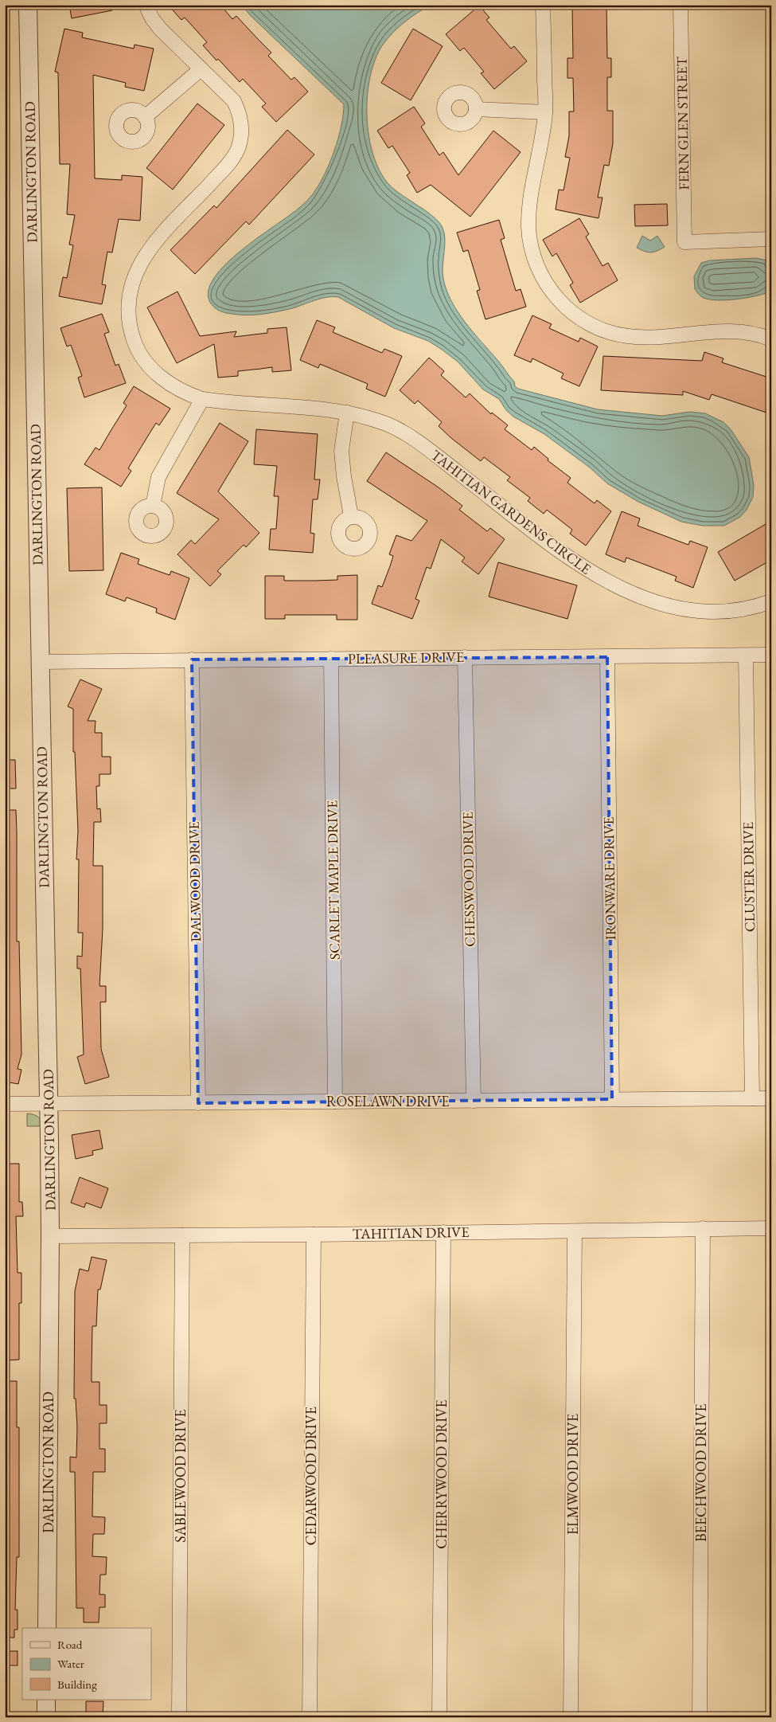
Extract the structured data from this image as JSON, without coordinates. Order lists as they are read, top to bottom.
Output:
{
  "streets": {
    "street": [
      "FERN GLEN STREET",
      "DARLINGTON ROAD",
      "TAHITIAN GARDENS CIRCLE",
      "PLEASURE DRIVE",
      "CLUSTER DRIVE",
      "IRONWARE DRIVE",
      "CHESSWOOD DRIVE",
      "SCARLET MAPLE DRIVE",
      "DALWOOD DRIVE",
      "ROSELAWN DRIVE",
      "TAHITIAN DRIVE",
      "BEECHWOOD DRIVE",
      "CHERRYWOOD DRIVE",
      "ELMWOOD DRIVE",
      "SABLEWOOD DRIVE",
      "CEDARWOOD DRIVE"
    ]
  },
  "crossings": [
    ["DARLINGTON ROAD", "PLEASURE DRIVE"],
    ["DARLINGTON ROAD", "ROSELAWN DRIVE"],
    ["DARLINGTON ROAD", "TAHITIAN DRIVE"],
    ["PLEASURE DRIVE", "CLUSTER DRIVE"],
    ["PLEASURE DRIVE", "IRONWARE DRIVE"],
    ["PLEASURE DRIVE", "CHESSWOOD DRIVE"],
    ["PLEASURE DRIVE", "SCARLET MAPLE DRIVE"],
    ["PLEASURE DRIVE", "DALWOOD DRIVE"],
    ["CLUSTER DRIVE", "ROSELAWN DRIVE"],
    ["IRONWARE DRIVE", "ROSELAWN DRIVE"],
    ["CHESSWOOD DRIVE", "ROSELAWN DRIVE"],
    ["SCARLET MAPLE DRIVE", "ROSELAWN DRIVE"],
    ["DALWOOD DRIVE", "ROSELAWN DRIVE"],
    ["TAHITIAN DRIVE", "BEECHWOOD DRIVE"],
    ["TAHITIAN DRIVE", "CHERRYWOOD DRIVE"],
    ["TAHITIAN DRIVE", "ELMWOOD DRIVE"],
    ["TAHITIAN DRIVE", "SABLEWOOD DRIVE"],
    ["TAHITIAN DRIVE", "CEDARWOOD DRIVE"]
  ],
  "legend": ["Road", "Water", "Building"]
}
